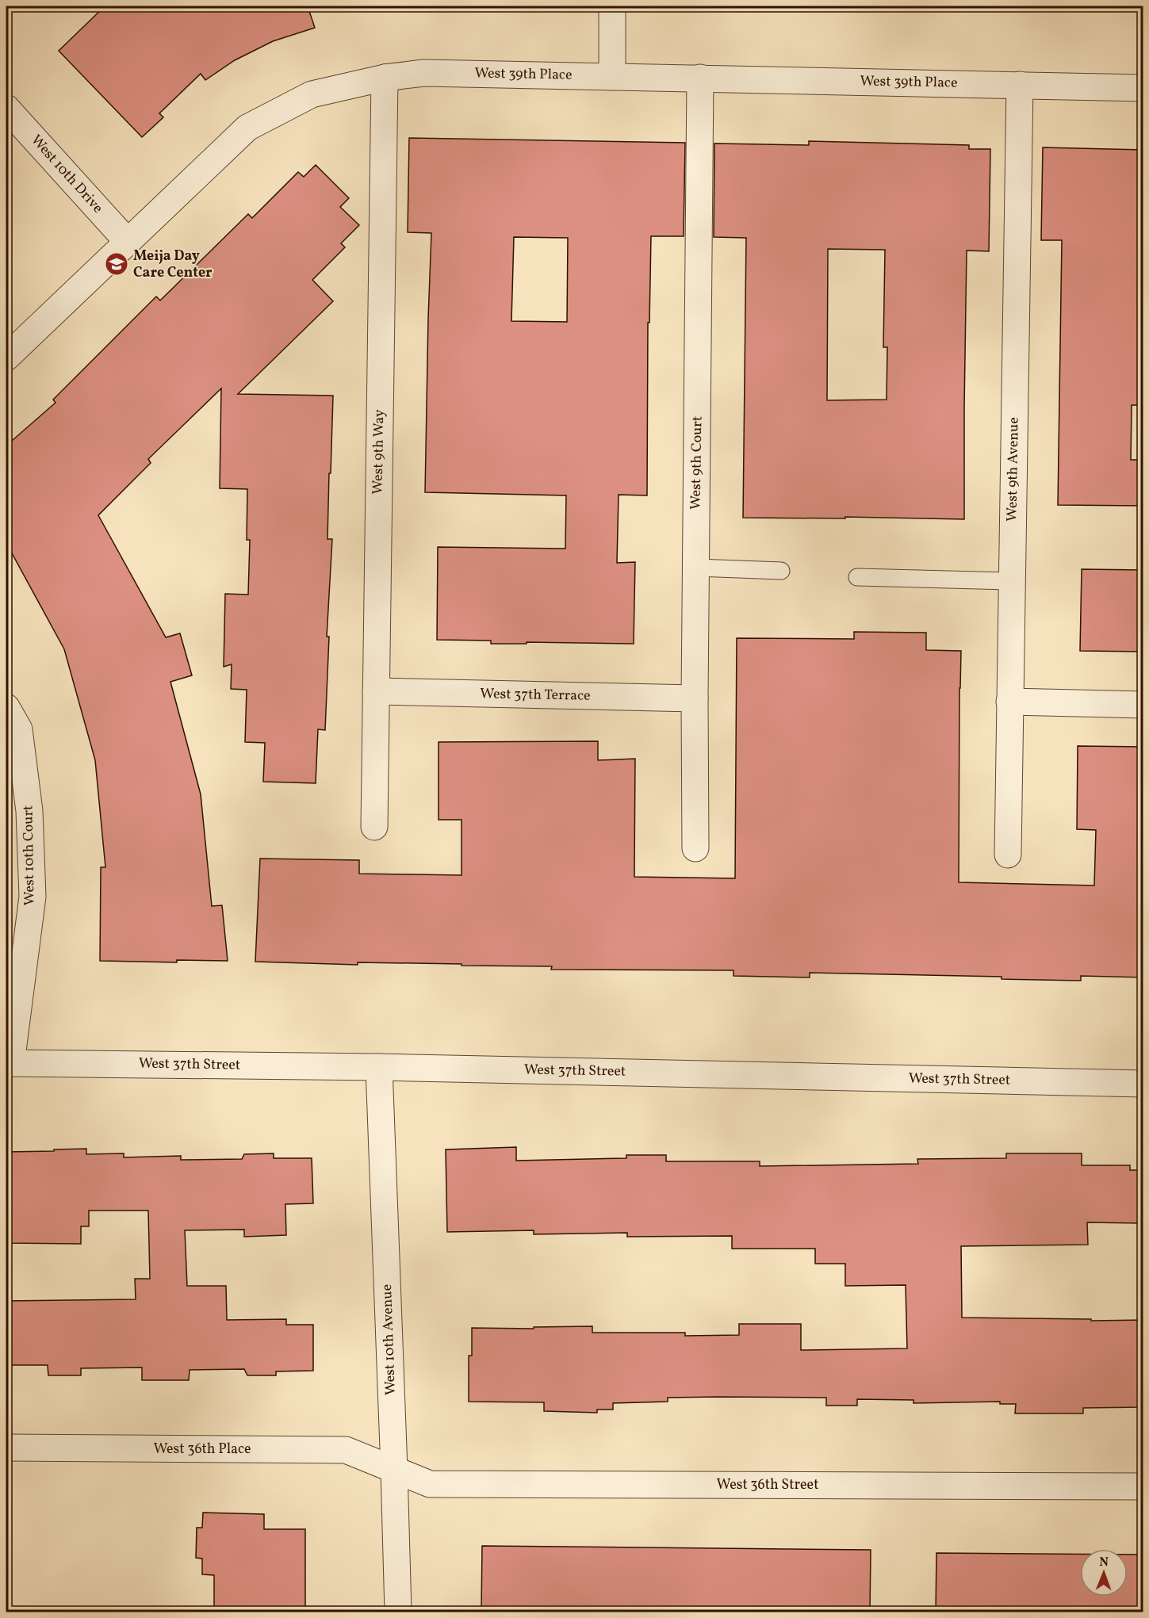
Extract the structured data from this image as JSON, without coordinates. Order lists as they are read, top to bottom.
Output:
{
  "streets": {
    "street": [
      "West 39th Place",
      "West 10th Drive",
      "West 9th Way",
      "West 9th Court",
      "West 9th Avenue",
      "West 37th Terrace",
      "West 10th Court",
      "West 37th Street",
      "West 10th Avenue",
      "West 36th Place",
      "West 36th Street"
    ]
  },
  "crossings": [
    ["West 39th Place", "West 10th Drive"],
    ["West 39th Place", "West 9th Way"],
    ["West 39th Place", "West 9th Court"],
    ["West 39th Place", "West 9th Avenue"],
    ["West 9th Way", "West 37th Terrace"],
    ["West 9th Court", "West 37th Terrace"],
    ["West 10th Court", "West 37th Street"],
    ["West 37th Street", "West 10th Avenue"],
    ["West 10th Avenue", "West 36th Place"],
    ["West 10th Avenue", "West 36th Street"],
    ["West 36th Place", "West 36th Street"]
  ],
  "places": {
    "school or university": ["Meija Day Care Center"]
  },
  "north": "top"
}
